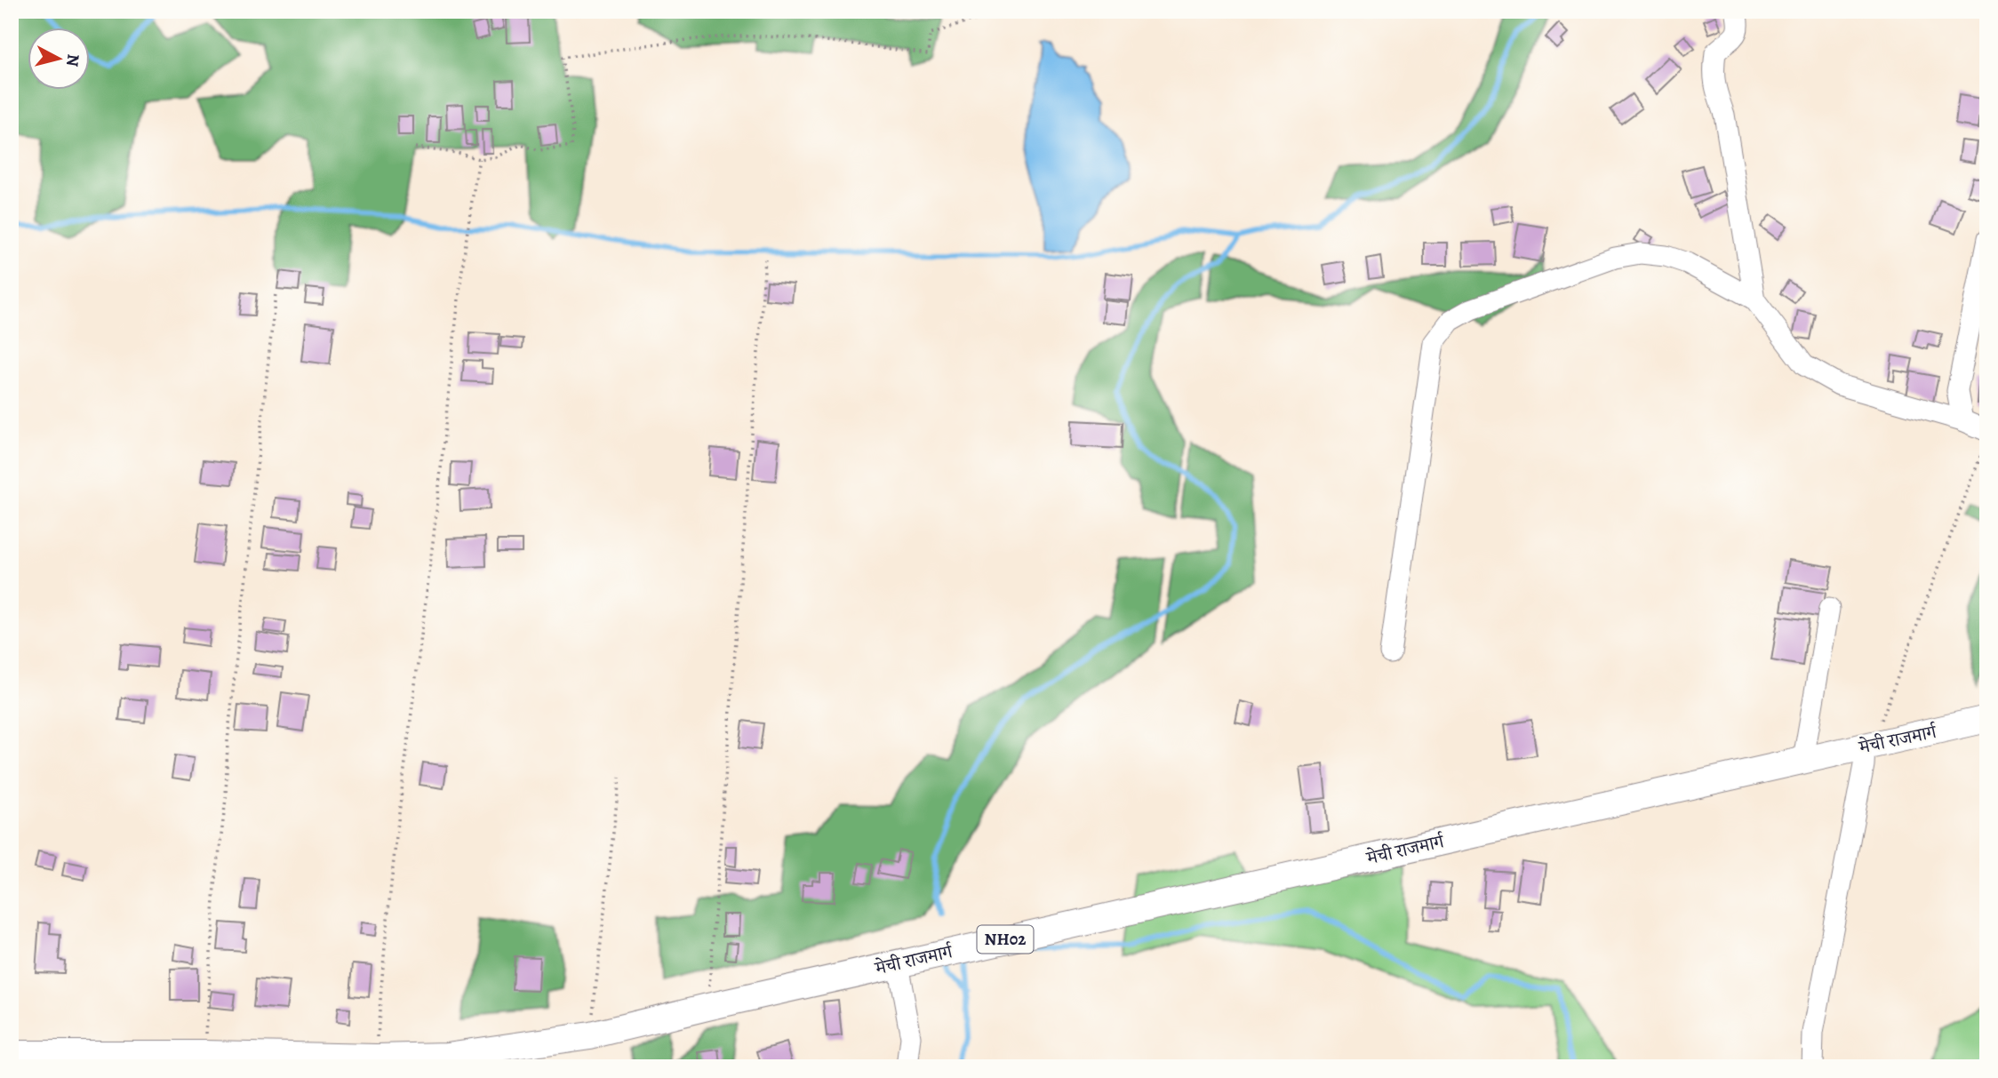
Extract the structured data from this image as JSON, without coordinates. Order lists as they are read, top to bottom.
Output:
{
  "streets": {
    "main road": ["मेची राजमार्ग", "NH02"]
  },
  "north": "right"
}
